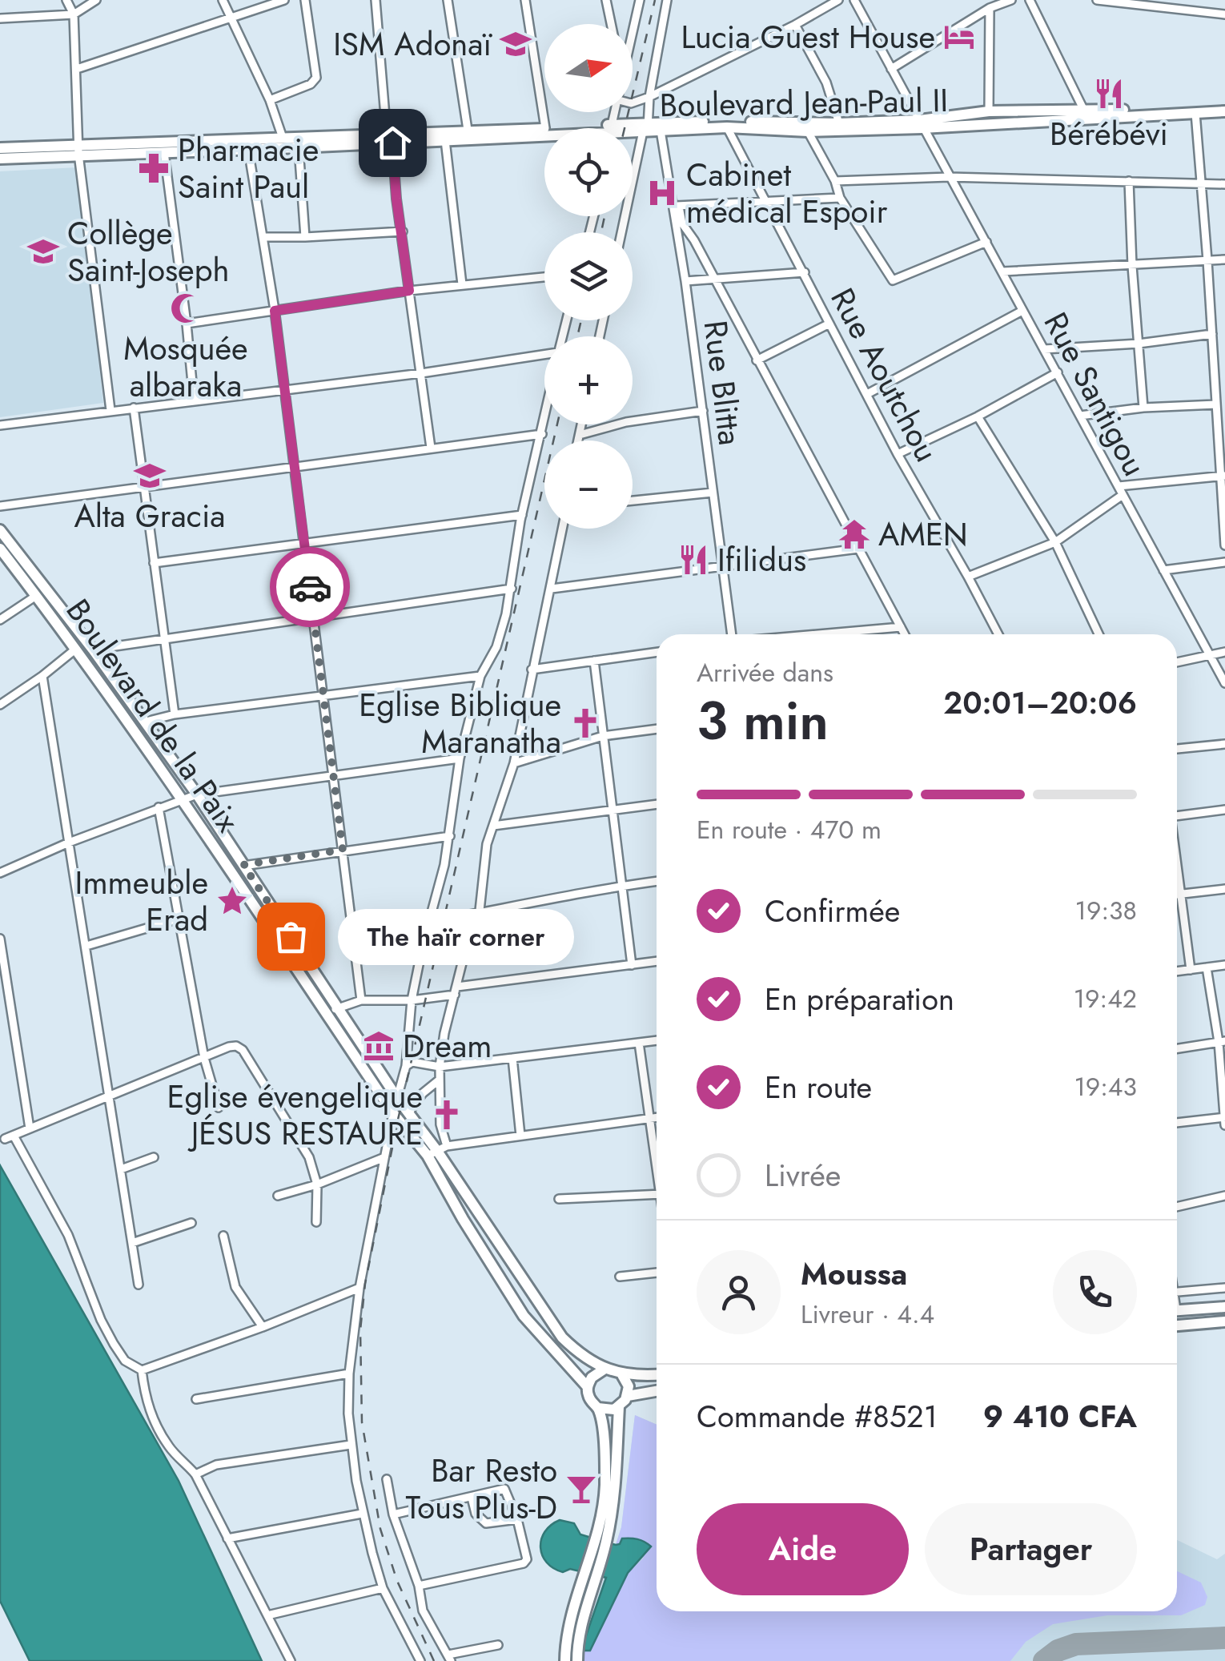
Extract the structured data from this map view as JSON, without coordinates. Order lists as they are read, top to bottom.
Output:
{
  "streets": {
    "main road": ["Boulevard Jean-Paul II", "Boulevard de la Paix"],
    "street": ["Rue Aoutchou", "Rue Blitta", "Rue Santigou"]
  },
  "crossings": [
    ["Boulevard Jean-Paul II", "Rue Aoutchou"],
    ["Boulevard Jean-Paul II", "Rue Blitta"],
    ["Boulevard Jean-Paul II", "Rue Santigou"]
  ],
  "places": {
    "hotel": ["Lucia Guest House"],
    "school or university": ["ISM Adonaï", "Collège Saint-Joseph", "Alta Gracia"],
    "restaurant": ["Bérébévi", "Ifilidus"],
    "pharmacy": ["Pharmacie Saint Paul"],
    "hospital": ["Cabinet médical Espoir"],
    "mosque": ["Mosquée albaraka"],
    "temple": ["AMEN"],
    "church": ["Eglise Biblique Maranatha", "Eglise évengelique JÉSUS RESTAURE"],
    "place": ["Immeuble Erad"],
    "other": ["The haïr corner"],
    "museum": ["Dream"],
    "bar": ["Bar Resto Tous Plus-D"]
  },
  "north": "right",
  "page": {
    "map_buttons": ["+", "−"],
    "heading": ["3 min", "Arrivée dans", "20:01–20:06"],
    "panel": [
      "Moussa",
      "Livreur · 4.4",
      "Commande #8521",
      "9 410 CFA"
    ],
    "bar": "En route · 470 m",
    "list": [
      ["Confirmée", "19:38"],
      ["En préparation", "19:42"],
      ["En route", "19:43"],
      "Livrée"
    ],
    "bubble": "The haïr corner",
    "buttons": ["Aide", "Partager"]
  }
}
